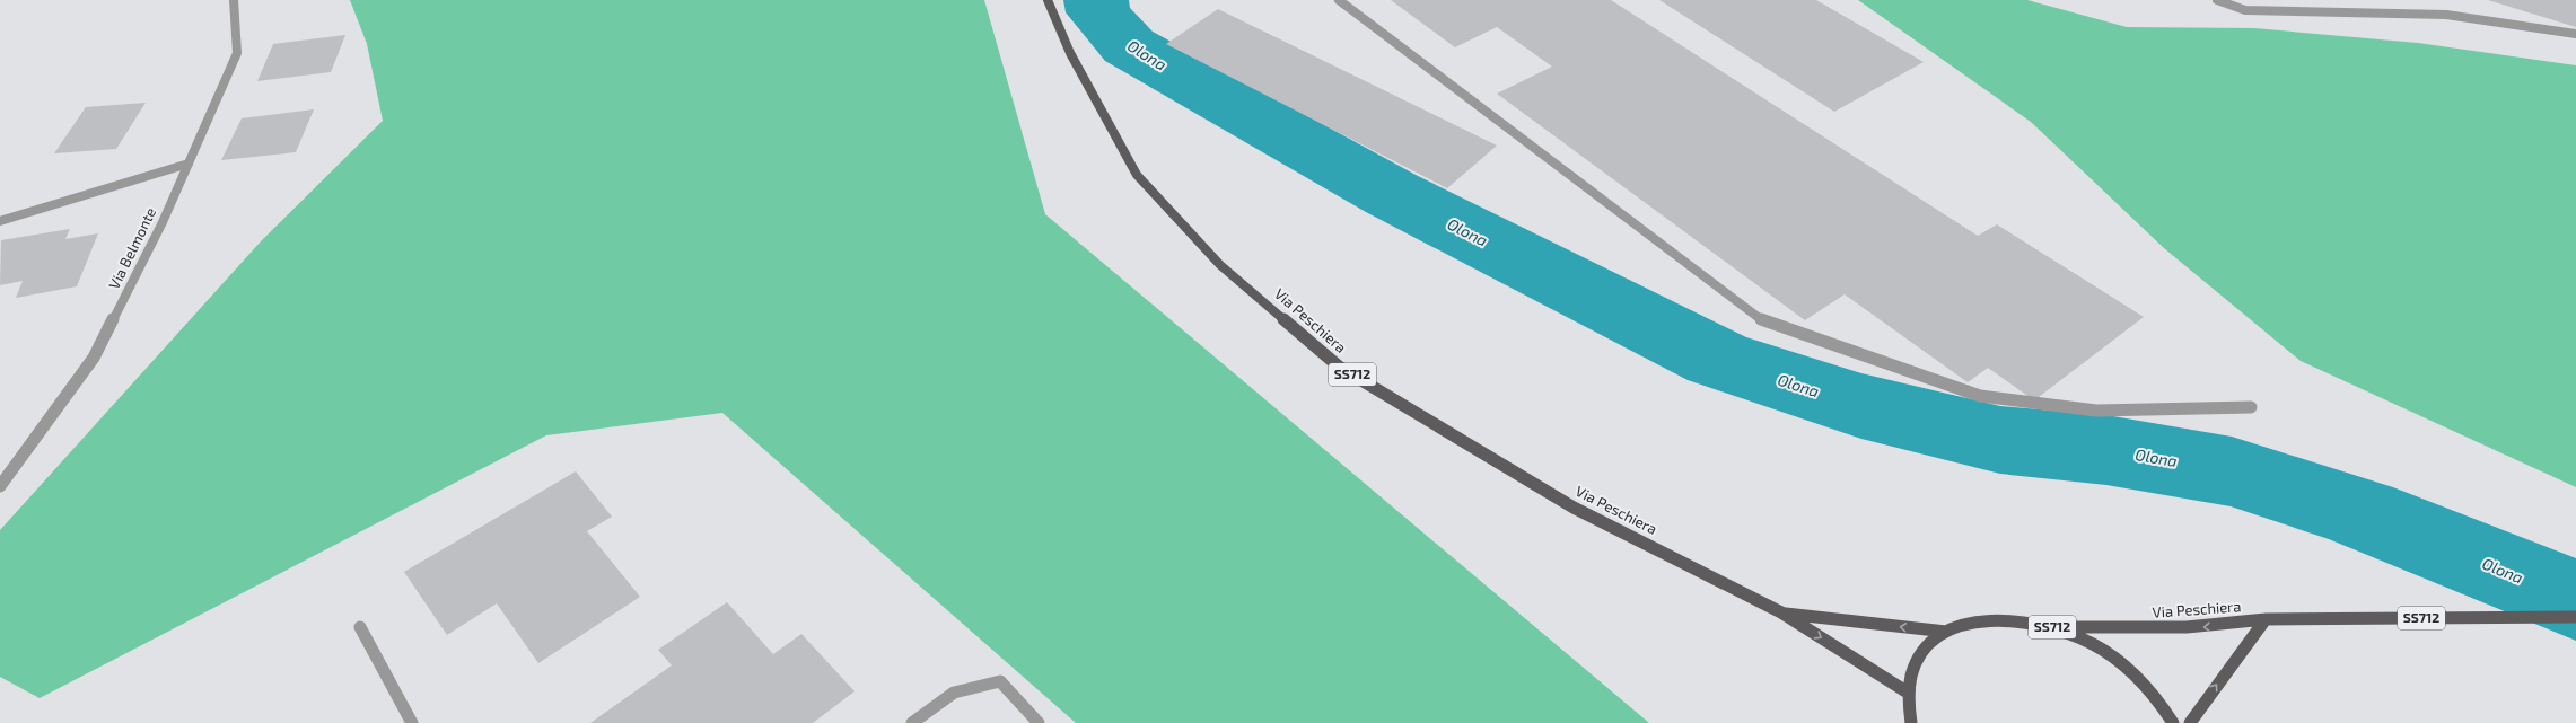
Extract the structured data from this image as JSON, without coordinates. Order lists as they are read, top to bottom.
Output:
{
  "streets": {
    "main road": ["Via Peschiera", "SS712"],
    "street": ["Via Belmonte"]
  },
  "crossings": [
    ["Via Peschiera", "SS712"]
  ],
  "water": ["Olona"]
}
